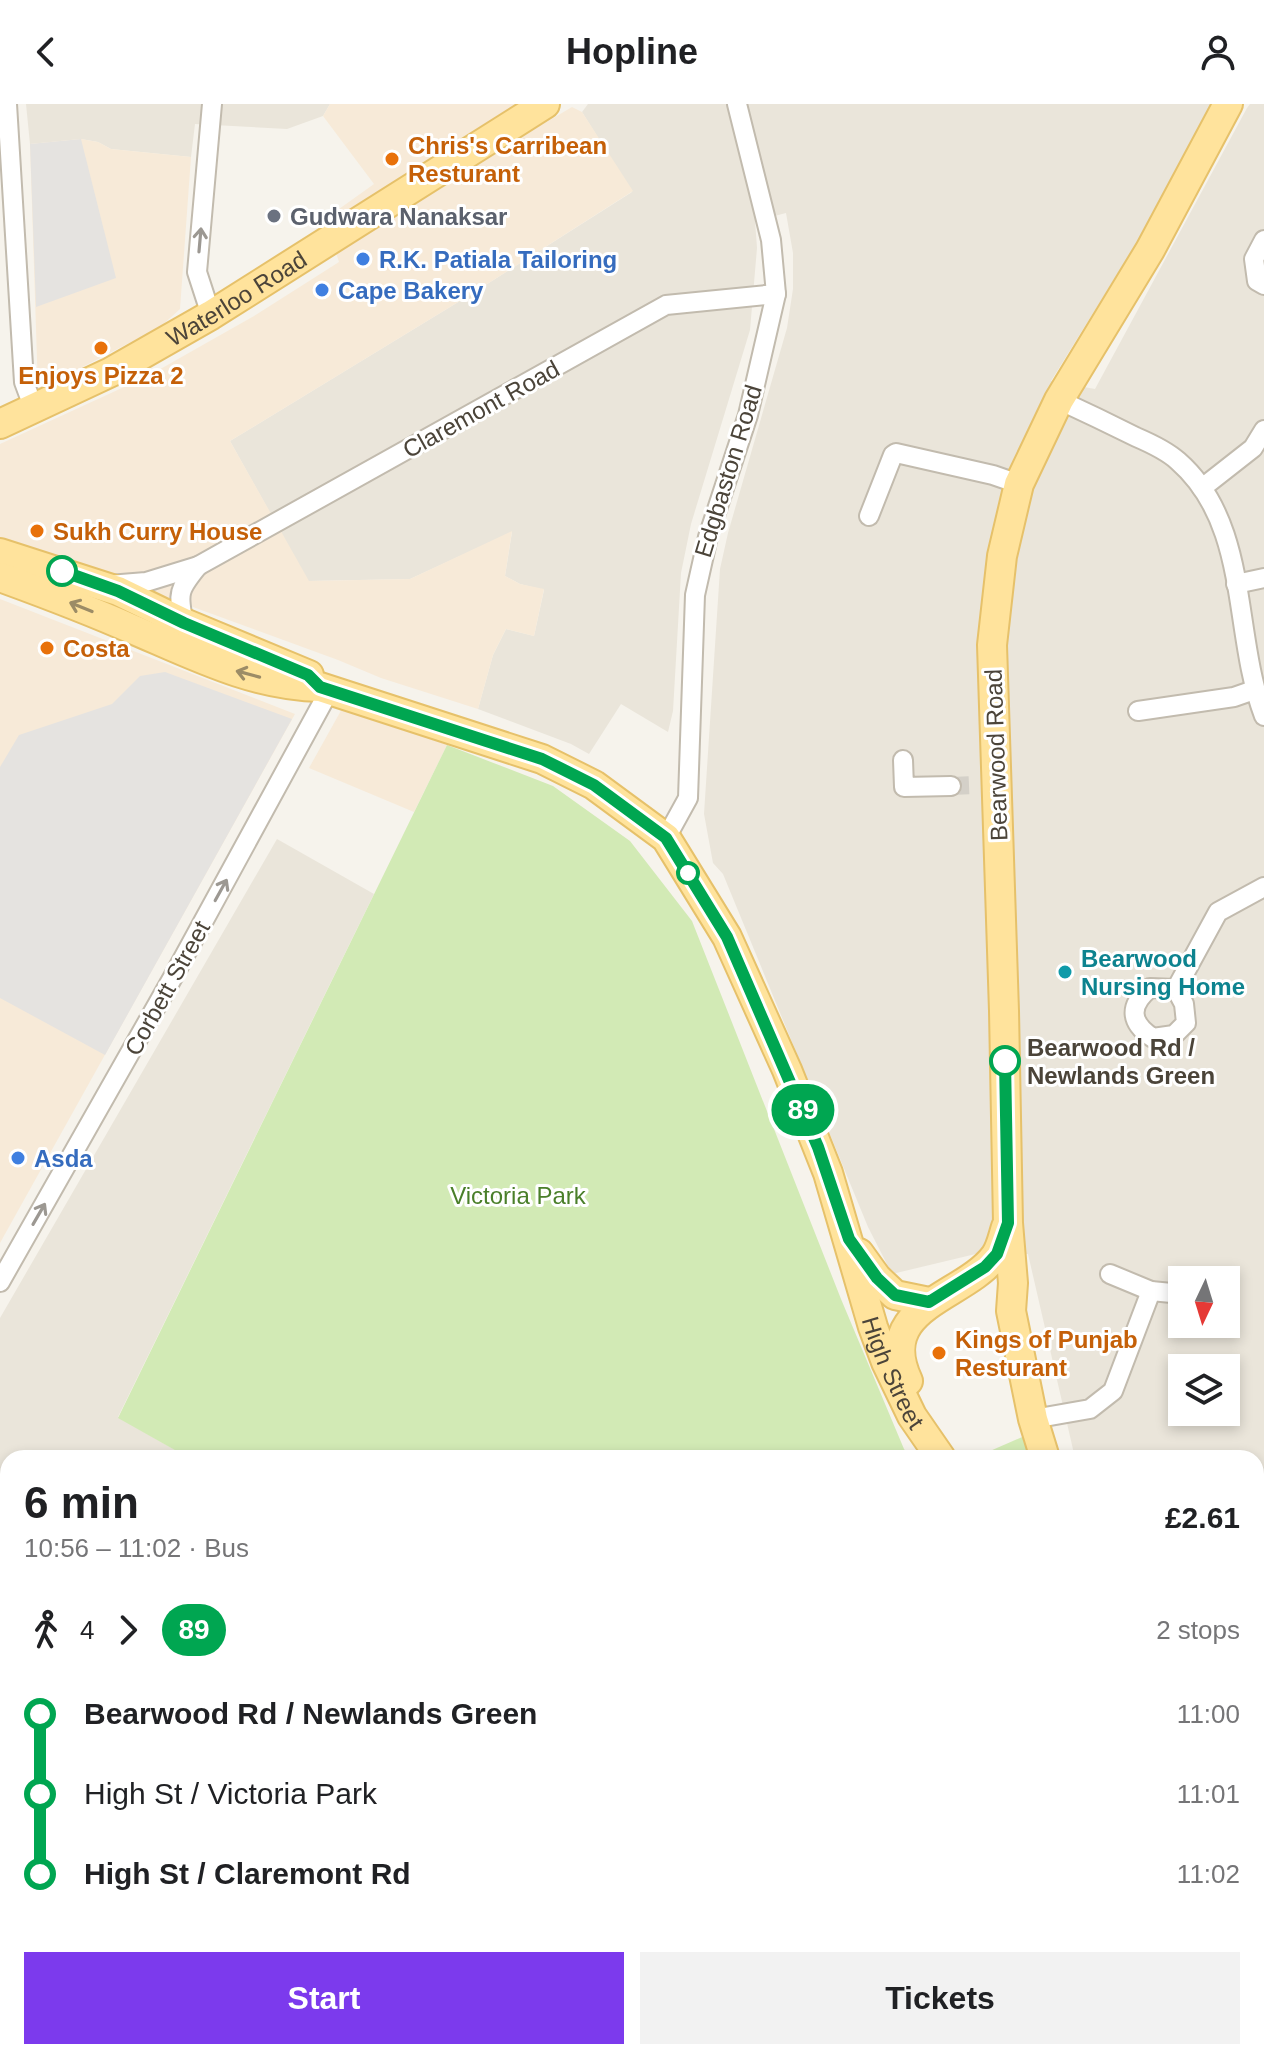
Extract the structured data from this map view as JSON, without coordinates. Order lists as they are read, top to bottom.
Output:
{
  "streets": {
    "main road": ["Waterloo Road", "Bearwood Road", "High Street"],
    "street": ["Claremont Road", "Edgbaston Road", "Corbett Street"]
  },
  "crossings": [
    ["Claremont Road", "Edgbaston Road"],
    ["Edgbaston Road", "High Street"],
    ["Corbett Street", "High Street"]
  ],
  "one_way": ["Corbett Street"],
  "parks": ["Victoria Park"],
  "places": [
    "Chris's Carribean Resturant",
    "Gudwara Nanaksar",
    "R.K. Patiala Tailoring",
    "Cape Bakery",
    "Enjoys Pizza 2",
    "Sukh Curry House",
    "Costa",
    "Bearwood Nursing Home",
    "Bearwood Rd / Newlands Green",
    "Asda",
    "Kings of Punjab Resturant"
  ],
  "lines": ["bus line 89"],
  "north": "bottom",
  "page": {
    "header": "Hopline",
    "on_map": "89",
    "heading": ["6 min", "10:56 – 11:02 · Bus", "£2.61"],
    "legs": ["4", "89", "2 stops"],
    "list": [
      {
        "name": "Bearwood Rd / Newlands Green",
        "value": "11:00"
      },
      {
        "name": "High St / Victoria Park",
        "value": "11:01"
      },
      {
        "name": "High St / Claremont Rd",
        "value": "11:02"
      }
    ],
    "buttons": ["Start", "Tickets"]
  }
}
